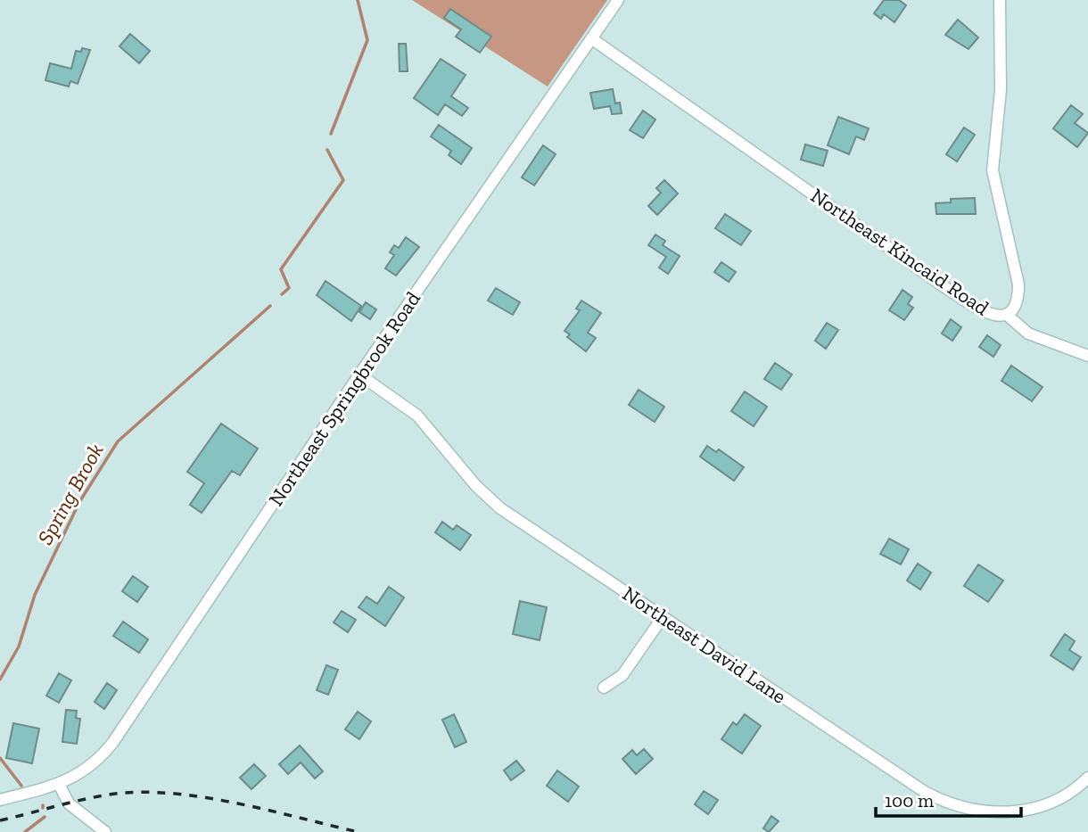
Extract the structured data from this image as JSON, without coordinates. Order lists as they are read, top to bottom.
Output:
{
  "streets": {
    "street": ["Northeast Kincaid Road", "Northeast Springbrook Road", "Northeast David Lane"]
  },
  "crossings": [
    ["Northeast Kincaid Road", "Northeast Springbrook Road"],
    ["Northeast Springbrook Road", "Northeast David Lane"]
  ],
  "water": ["Spring Brook"],
  "scale_bar": "100 m"
}
